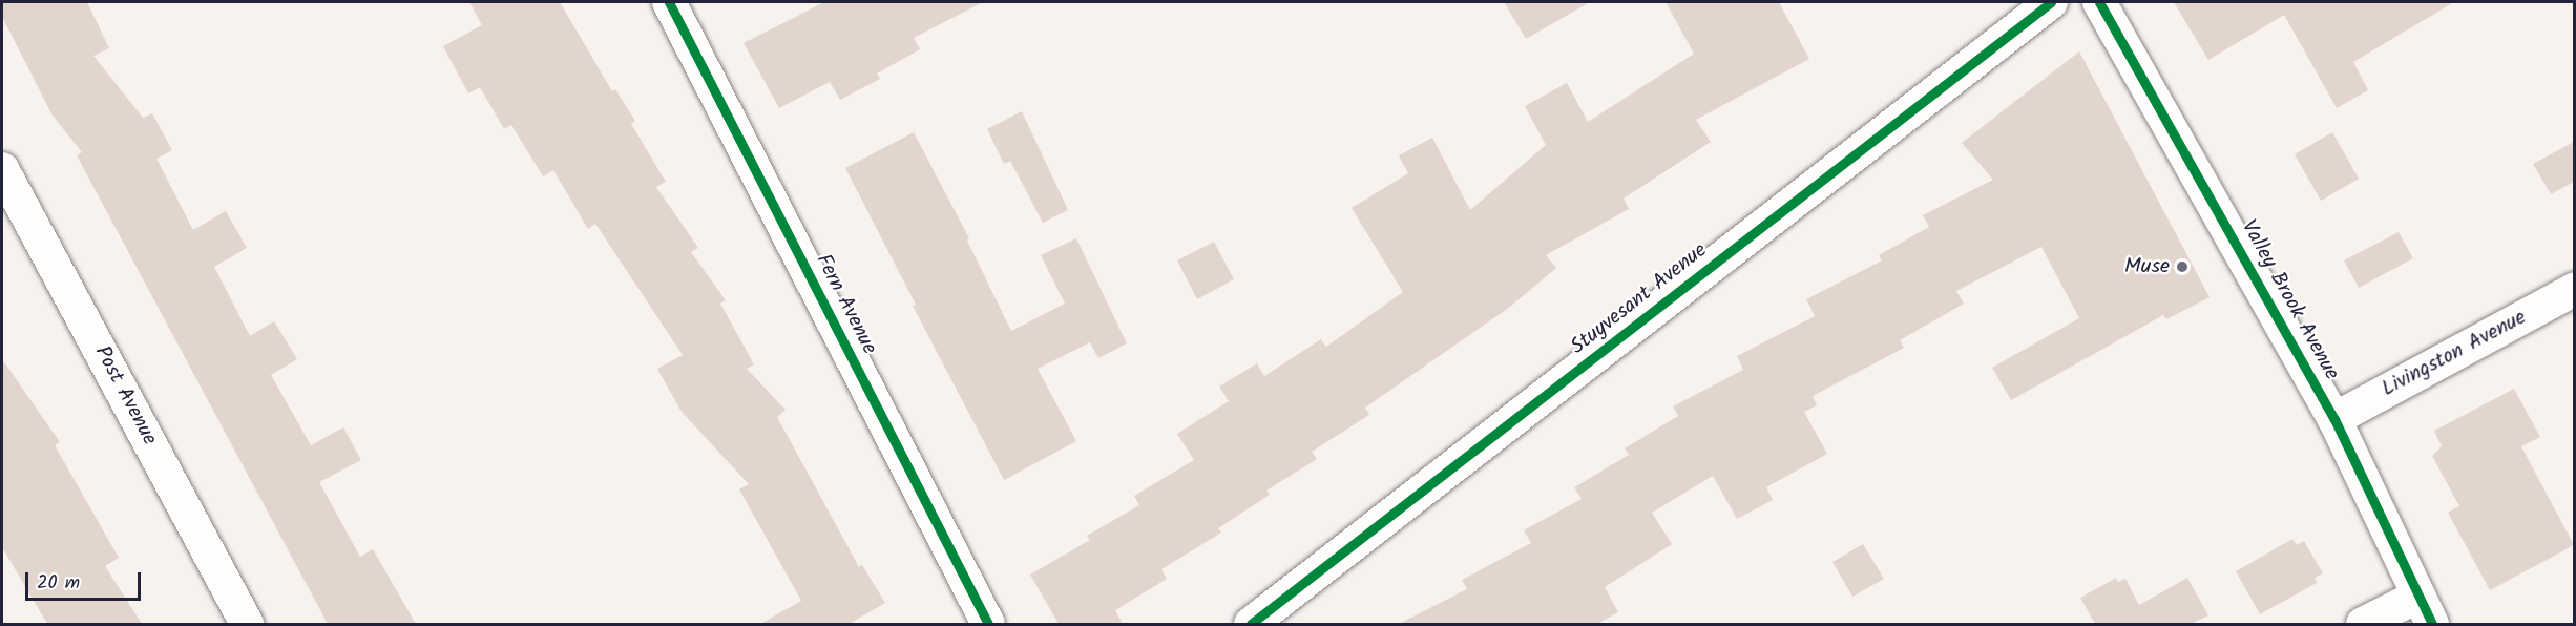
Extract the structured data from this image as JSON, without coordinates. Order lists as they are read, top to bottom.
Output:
{
  "streets": {
    "street": [
      "Stuyvesant Avenue",
      "Valley Brook Avenue",
      "Fern Avenue",
      "Livingston Avenue",
      "Post Avenue"
    ]
  },
  "crossings": [
    ["Valley Brook Avenue", "Livingston Avenue"]
  ],
  "places": ["Muse"],
  "scale_bar": "20 m"
}
